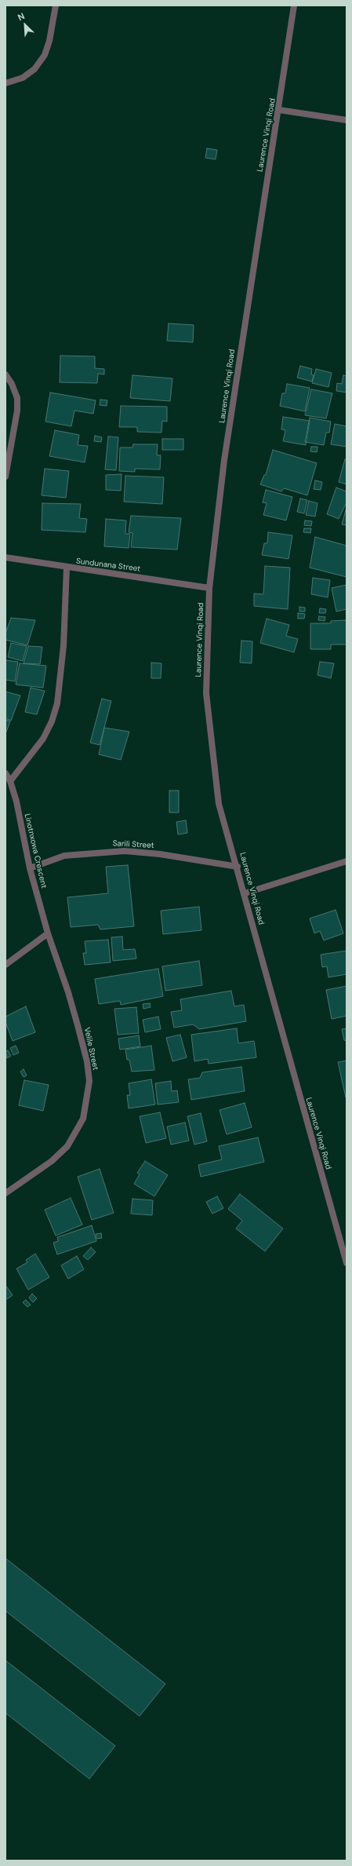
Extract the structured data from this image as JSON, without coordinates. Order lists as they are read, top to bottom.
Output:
{
  "streets": {
    "street": [
      "Laurence Vinqi Road",
      "Sundunana Street",
      "Sarili Street",
      "Linotnxowa Crescent",
      "Velile Street"
    ]
  },
  "crossings": [
    ["Laurence Vinqi Road", "Sundunana Street"],
    ["Laurence Vinqi Road", "Sarili Street"],
    ["Sarili Street", "Linotnxowa Crescent"],
    ["Linotnxowa Crescent", "Velile Street"]
  ],
  "north": "top left"
}
